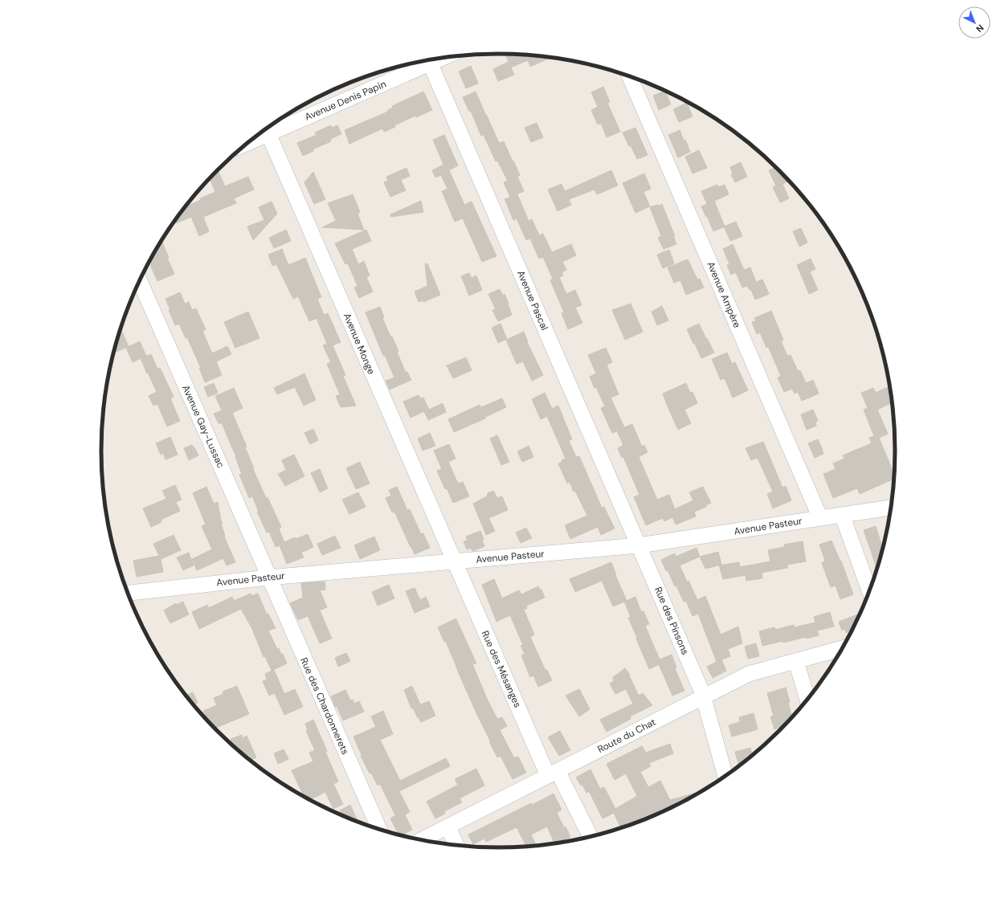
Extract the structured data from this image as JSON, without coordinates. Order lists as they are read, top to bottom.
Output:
{
  "streets": {
    "street": [
      "Avenue Denis Papin",
      "Avenue Ampère",
      "Avenue Pascal",
      "Avenue Monge",
      "Avenue Gay-Lussac",
      "Avenue Pasteur",
      "Rue des Pinsons",
      "Rue des Mésanges",
      "Rue des Chardonnerets",
      "Route du Chat"
    ]
  },
  "crossings": [
    ["Avenue Denis Papin", "Avenue Monge"],
    ["Avenue Ampère", "Avenue Pasteur"],
    ["Avenue Pascal", "Avenue Pasteur"],
    ["Avenue Pascal", "Rue des Pinsons"],
    ["Avenue Monge", "Avenue Pasteur"],
    ["Avenue Monge", "Rue des Mésanges"],
    ["Avenue Gay-Lussac", "Avenue Pasteur"],
    ["Avenue Gay-Lussac", "Rue des Chardonnerets"],
    ["Avenue Pasteur", "Rue des Pinsons"],
    ["Avenue Pasteur", "Rue des Mésanges"],
    ["Avenue Pasteur", "Rue des Chardonnerets"],
    ["Rue des Pinsons", "Route du Chat"],
    ["Rue des Mésanges", "Route du Chat"]
  ],
  "north": "bottom right"
}
